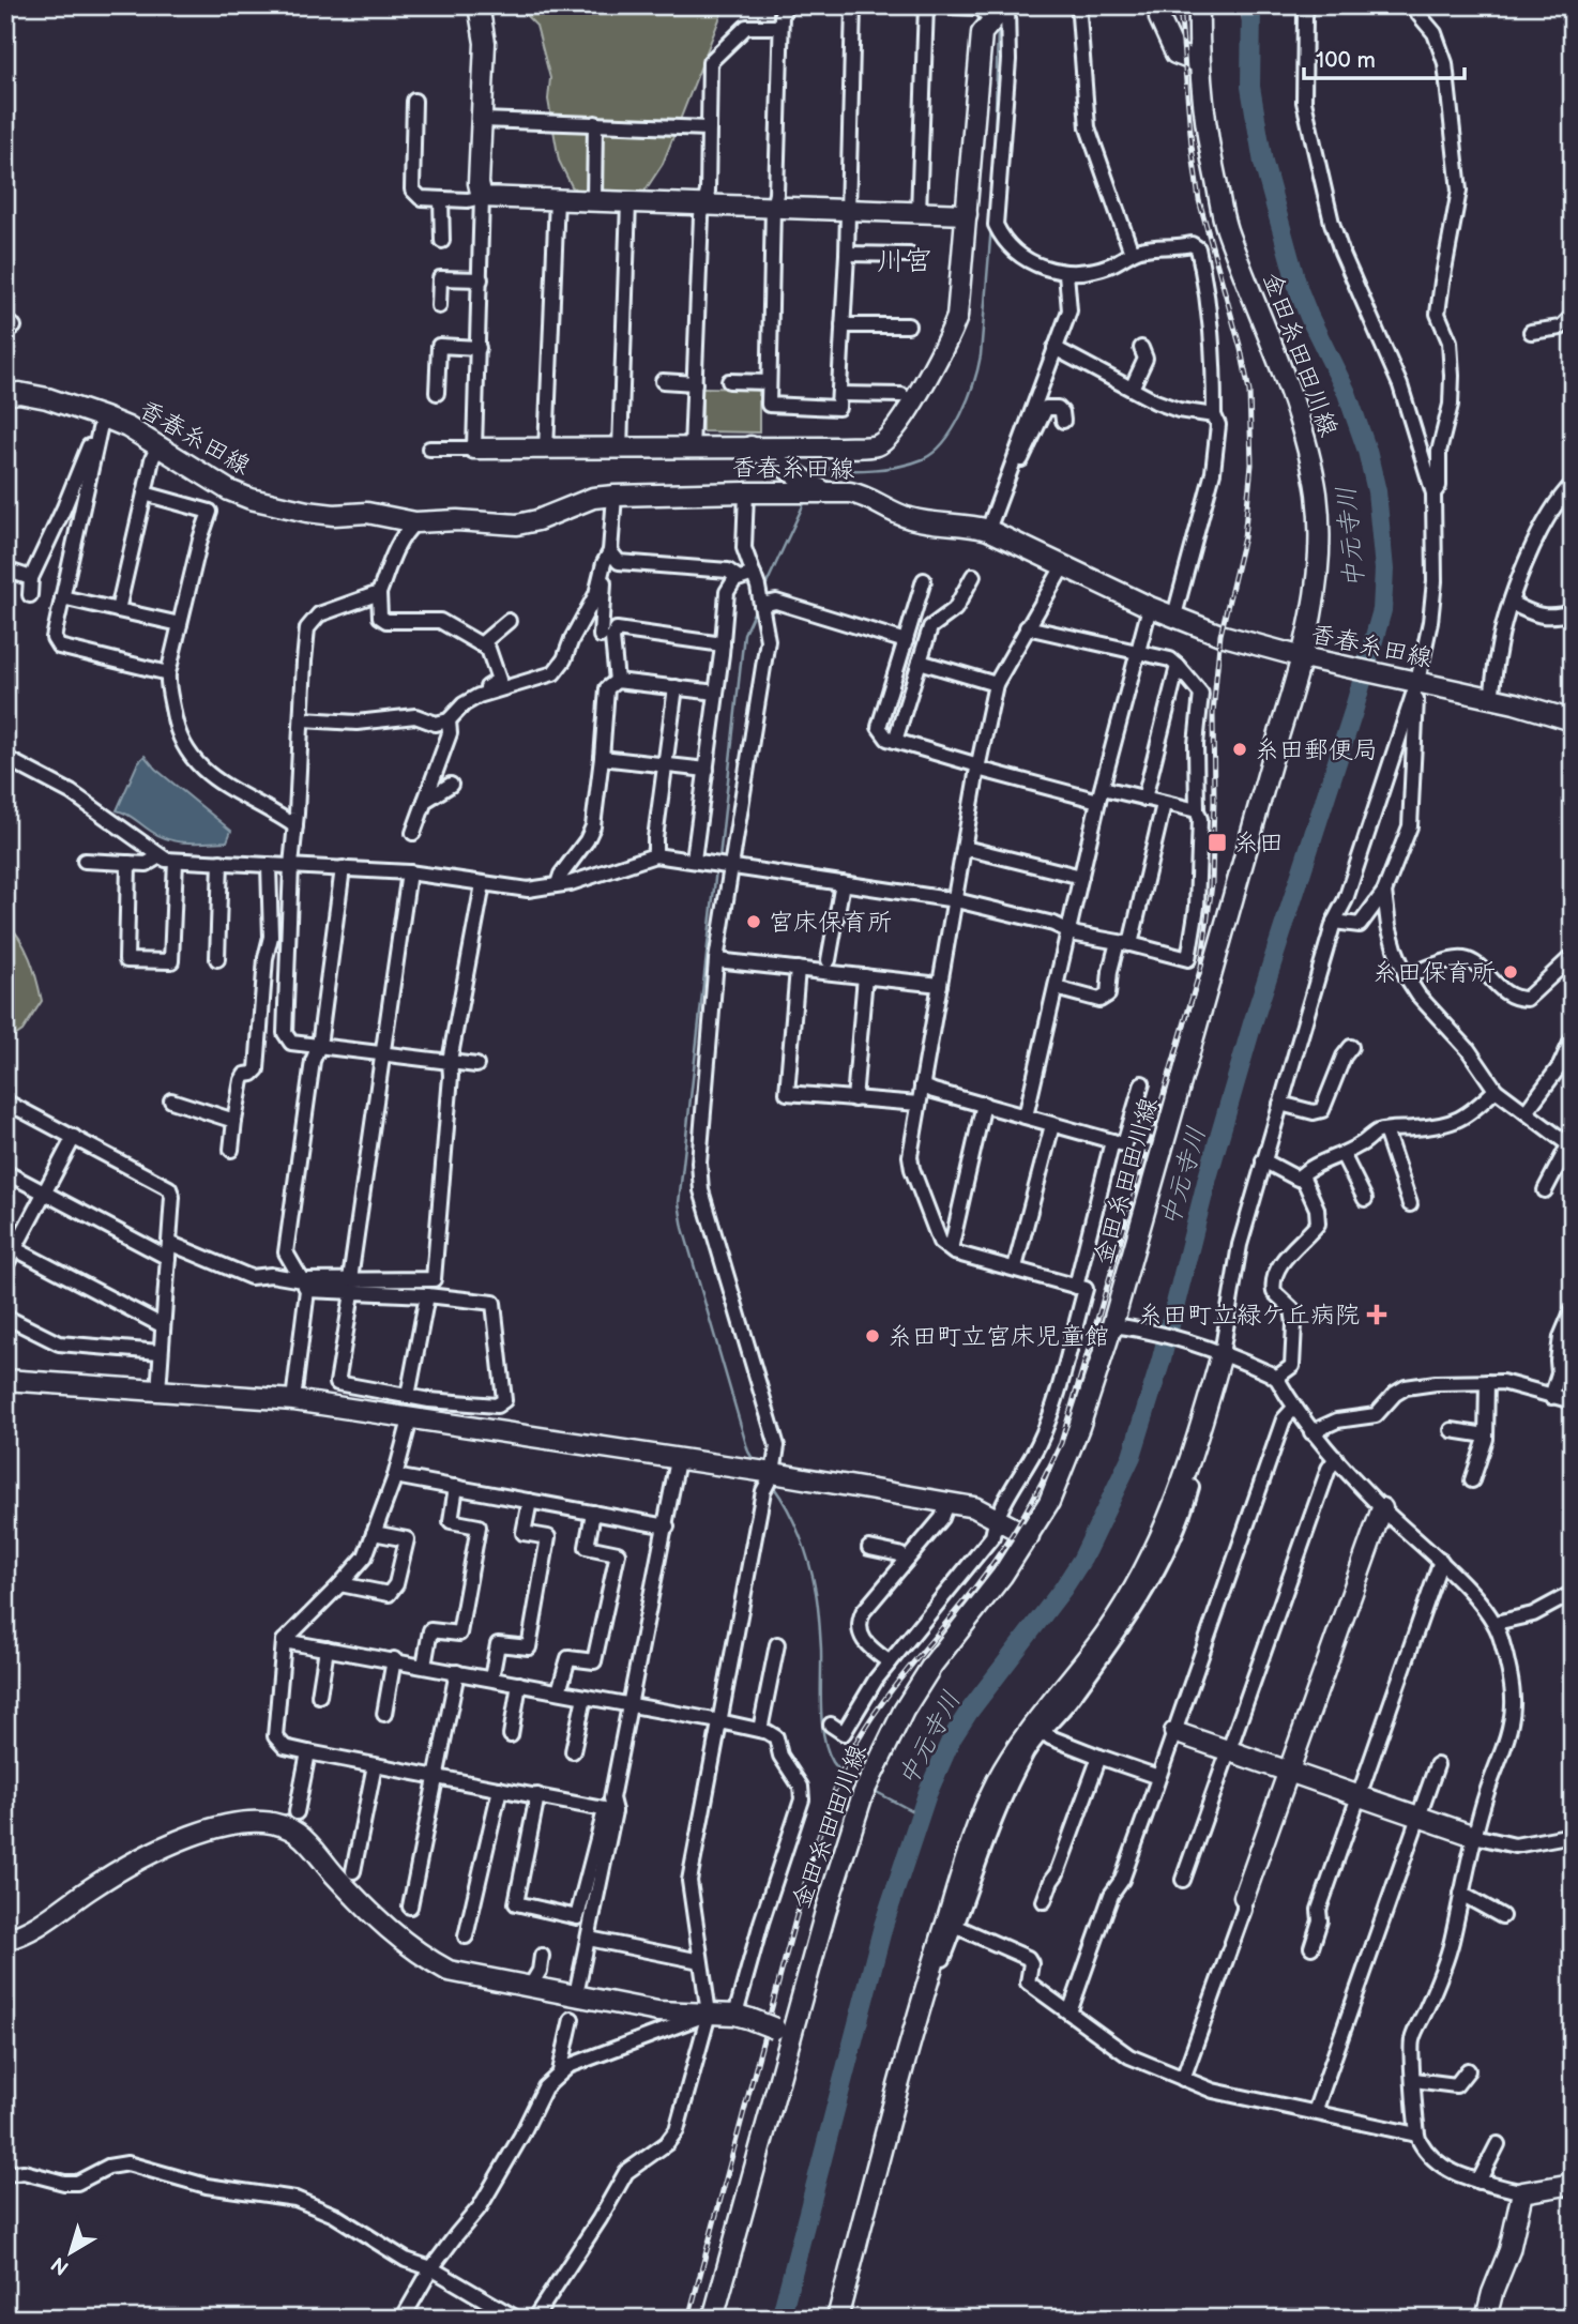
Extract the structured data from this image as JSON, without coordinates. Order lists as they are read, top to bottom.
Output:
{
  "streets": {
    "street": ["金田糸田田川線", "香春糸田線"]
  },
  "crossings": [
    ["金田糸田田川線", "香春糸田線"]
  ],
  "districts": ["川宮"],
  "water": ["中元寺川"],
  "places": {
    "other": [
      "糸田郵便局",
      "宮床保育所",
      "糸田保育所",
      "糸田町立宮床児童館"
    ],
    "transit": ["糸田"],
    "health": ["糸田町立緑ケ丘病院"]
  },
  "scale_bar": "100 m",
  "north": "bottom left"
}
